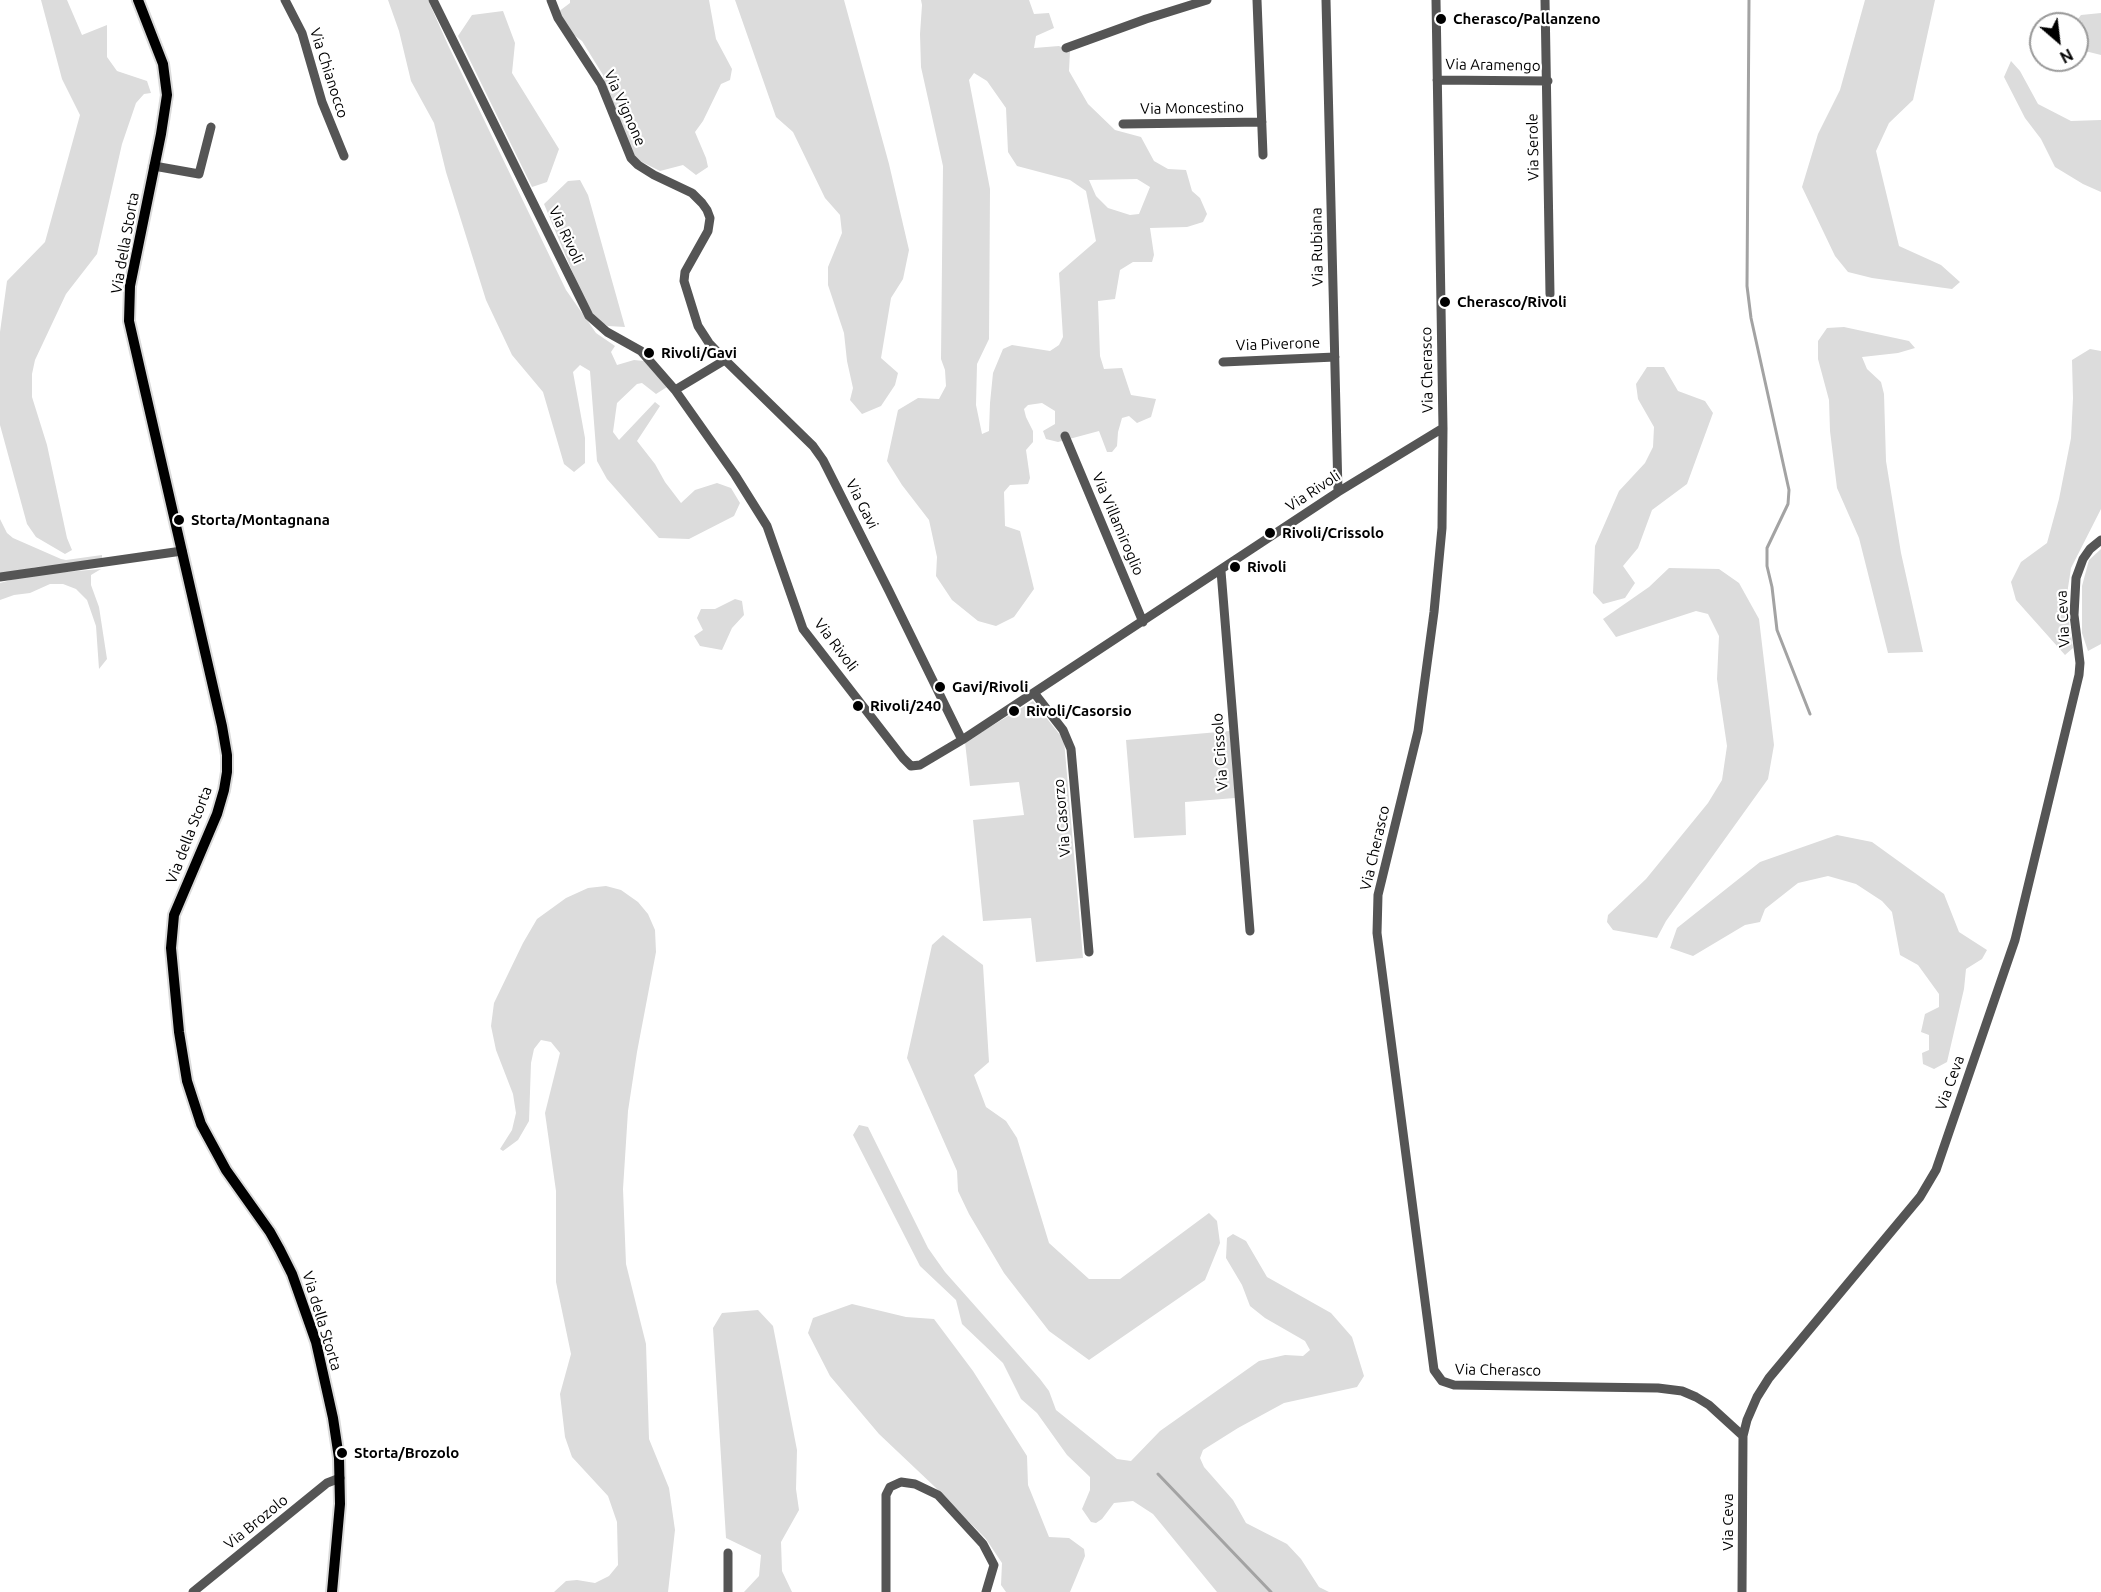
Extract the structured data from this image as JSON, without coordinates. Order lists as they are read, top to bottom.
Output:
{
  "streets": {
    "main road": ["Via della Storta"],
    "street": [
      "Via Aramengo",
      "Via Chianocco",
      "Via Vignone",
      "Via Moncestino",
      "Via Serole",
      "Via Rivoli",
      "Via Rubiana",
      "Via Piverone",
      "Via Cherasco",
      "Via Gavi",
      "Via Villamiroglio",
      "Via Ceva",
      "Via Crissolo",
      "Via Casorzo",
      "Via Brozolo"
    ]
  },
  "crossings": [
    ["Via Aramengo", "Via Serole"],
    ["Via Aramengo", "Via Cherasco"],
    ["Via Vignone", "Via Gavi"],
    ["Via Rivoli", "Via Rubiana"],
    ["Via Rivoli", "Via Cherasco"],
    ["Via Rivoli", "Via Gavi"],
    ["Via Rivoli", "Via Villamiroglio"],
    ["Via Rivoli", "Via Crissolo"],
    ["Via Rivoli", "Via Casorzo"],
    ["Via della Storta", "Via Brozolo"],
    ["Via Rubiana", "Via Piverone"],
    ["Via Cherasco", "Via Ceva"]
  ],
  "places": [
    "Cherasco/Pallanzeno",
    "Cherasco/Rivoli",
    "Rivoli/Gavi",
    "Storta/Montagnana",
    "Rivoli/Crissolo",
    "Rivoli",
    "Gavi/Rivoli",
    "Rivoli/240",
    "Rivoli/Casorsio",
    "Storta/Brozolo"
  ],
  "north": "bottom right"
}
